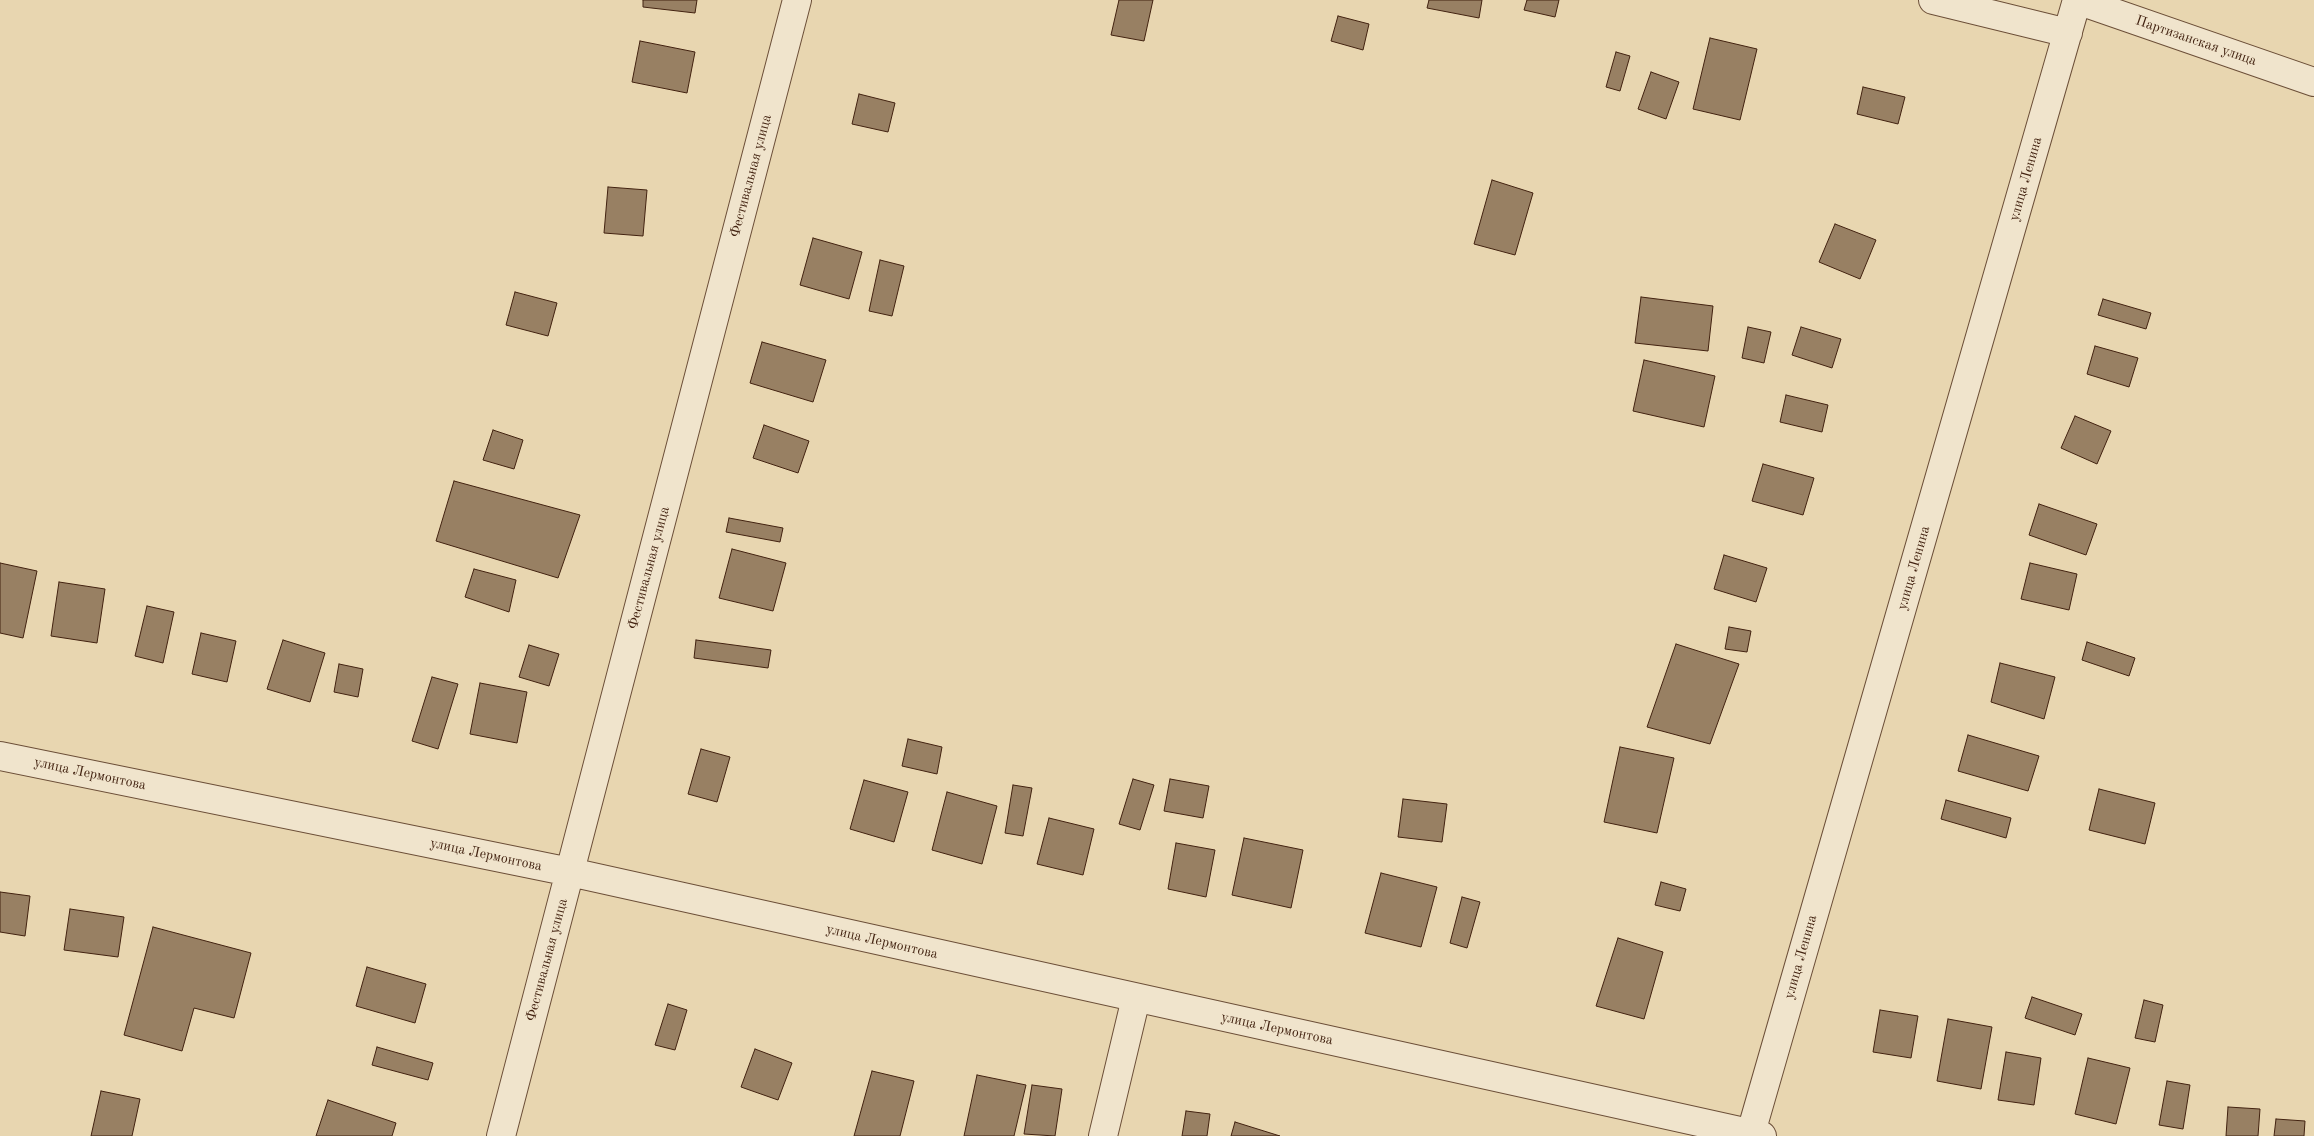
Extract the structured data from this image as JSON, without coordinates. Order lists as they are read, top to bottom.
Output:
{
  "streets": {
    "street": [
      "Партизанская улица",
      "Фестивальная улица",
      "улица Ленина",
      "улица Лермонтова"
    ]
  },
  "crossings": [
    ["Партизанская улица", "улица Ленина"],
    ["Фестивальная улица", "улица Лермонтова"],
    ["улица Ленина", "улица Лермонтова"]
  ]
}
